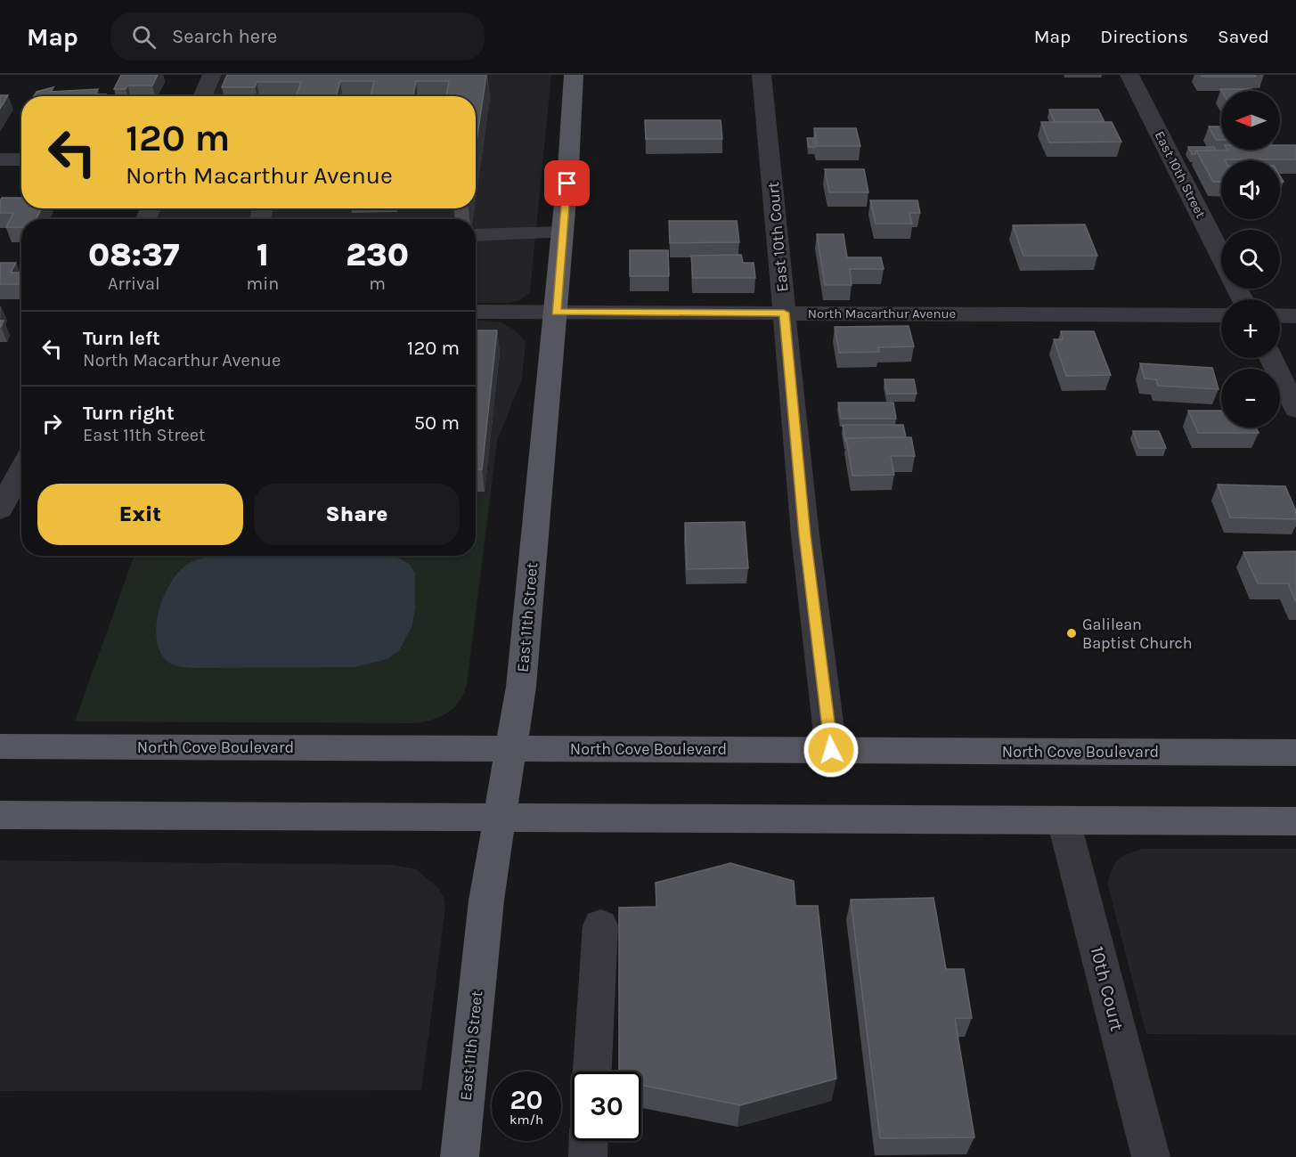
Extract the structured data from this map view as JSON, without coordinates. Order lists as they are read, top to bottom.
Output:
{
  "streets": {
    "main road": ["East 11th Street", "North Cove Boulevard"],
    "street": [
      "East 10th Street",
      "East 10th Court",
      "North Macarthur Avenue",
      "10th Court"
    ]
  },
  "crossings": [
    ["East 10th Court", "North Macarthur Avenue"],
    ["East 10th Court", "North Cove Boulevard"],
    ["North Macarthur Avenue", "East 11th Street"],
    ["East 11th Street", "North Cove Boulevard"]
  ],
  "places": ["Galilean Baptist Church"],
  "north": "left",
  "page": {
    "header": "Map",
    "search": "Search here",
    "nav": ["Map", "Directions", "Saved"],
    "map_buttons": ["+", "−"],
    "turn": ["120 m", "North Macarthur Avenue"],
    "eta": [
      "08:37",
      "Arrival",
      "1",
      "min",
      "230",
      "m"
    ],
    "list": [
      {
        "name": "Turn left",
        "note": "North Macarthur Avenue",
        "value": "120 m"
      },
      {
        "name": "Turn right",
        "note": "East 11th Street",
        "value": "50 m"
      }
    ],
    "buttons": ["Exit", "Share"],
    "speed": "20 km/h",
    "limit": "30"
  }
}
